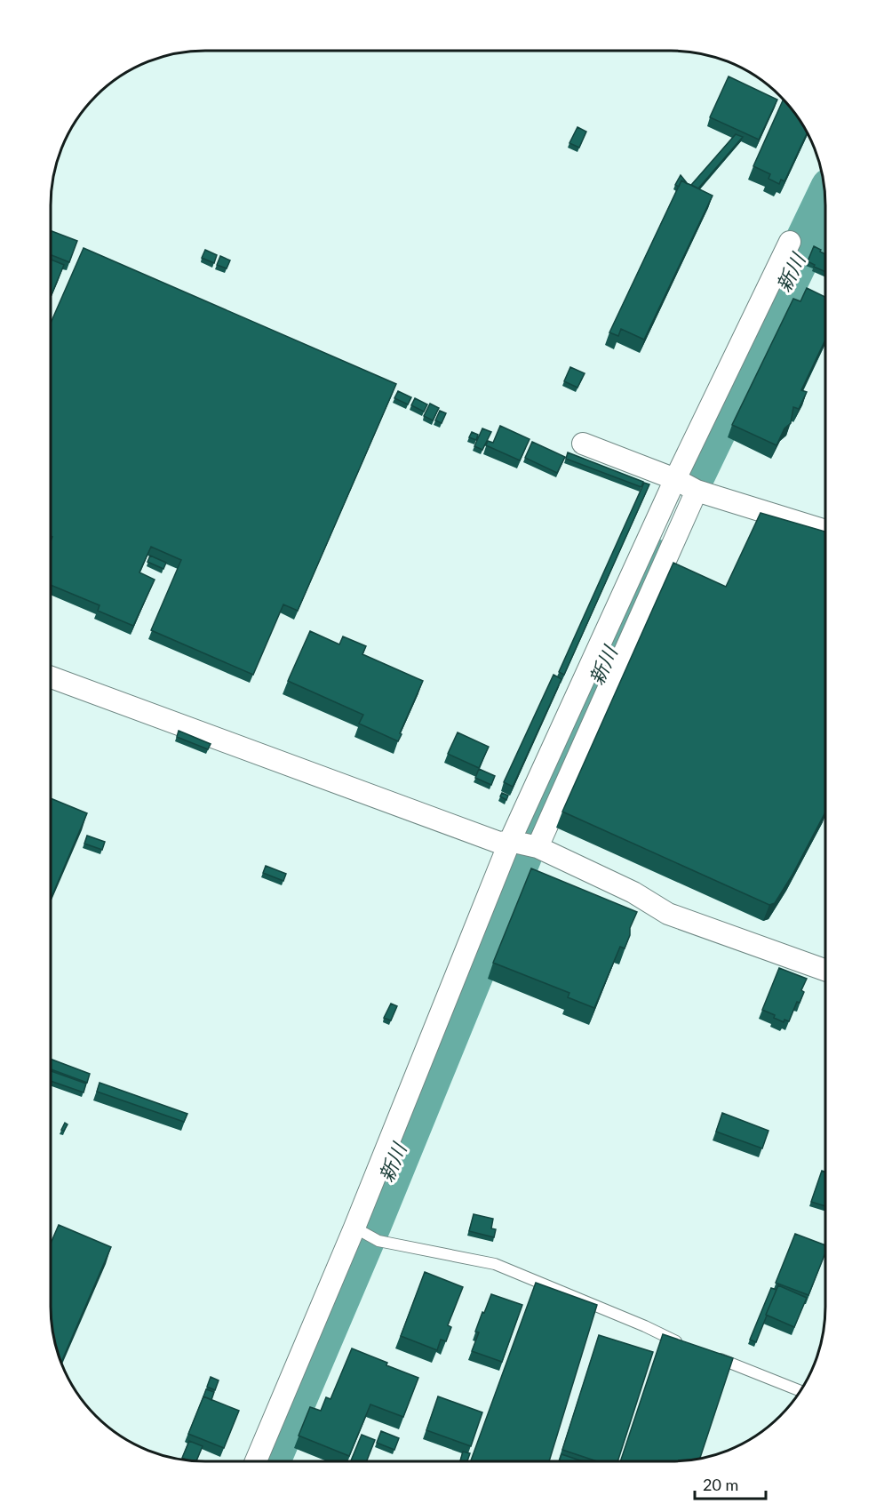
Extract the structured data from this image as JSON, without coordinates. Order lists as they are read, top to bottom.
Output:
{
  "water": ["新川"],
  "scale_bar": "20 m"
}
